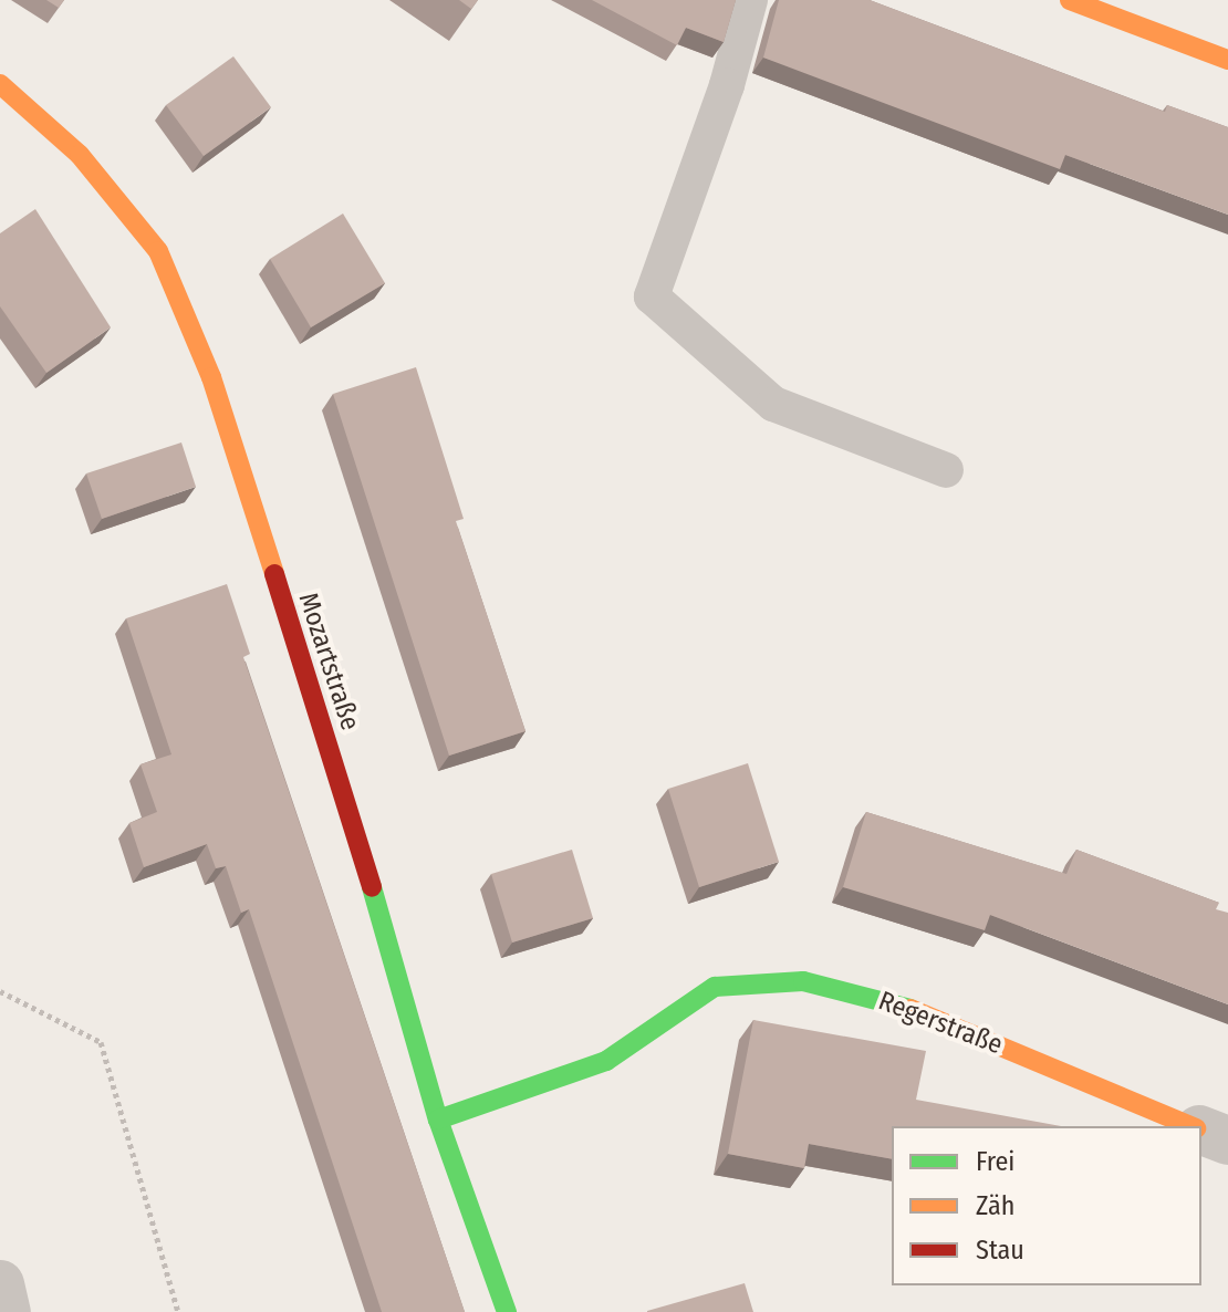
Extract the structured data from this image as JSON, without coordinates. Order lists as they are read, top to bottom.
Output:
{
  "streets": {
    "street": ["Mozartstraße", "Regerstraße"]
  },
  "crossings": [
    ["Mozartstraße", "Regerstraße"]
  ],
  "legend": ["Frei", "Zäh", "Stau"]
}
